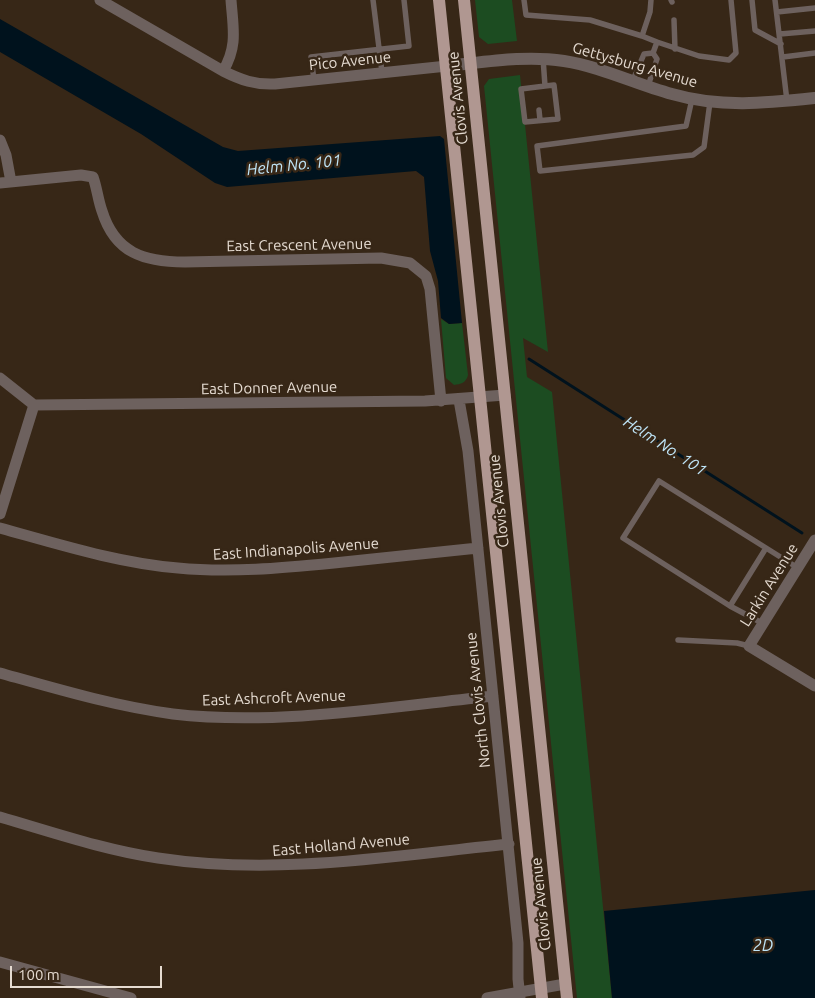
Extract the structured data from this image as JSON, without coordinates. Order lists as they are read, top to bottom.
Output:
{
  "streets": {
    "main road": ["Clovis Avenue"],
    "street": [
      "Pico Avenue",
      "Gettysburg Avenue",
      "East Crescent Avenue",
      "East Donner Avenue",
      "East Indianapolis Avenue",
      "Larkin Avenue",
      "East Ashcroft Avenue",
      "North Clovis Avenue",
      "East Holland Avenue"
    ]
  },
  "crossings": [
    ["Pico Avenue", "Gettysburg Avenue"],
    ["Pico Avenue", "Clovis Avenue"],
    ["Gettysburg Avenue", "Clovis Avenue"],
    ["Clovis Avenue", "East Donner Avenue"],
    ["East Crescent Avenue", "East Donner Avenue"],
    ["East Donner Avenue", "North Clovis Avenue"],
    ["East Indianapolis Avenue", "North Clovis Avenue"],
    ["East Ashcroft Avenue", "North Clovis Avenue"],
    ["North Clovis Avenue", "East Holland Avenue"]
  ],
  "water": ["Helm No. 101", "2D"],
  "scale_bar": "100 m"
}
